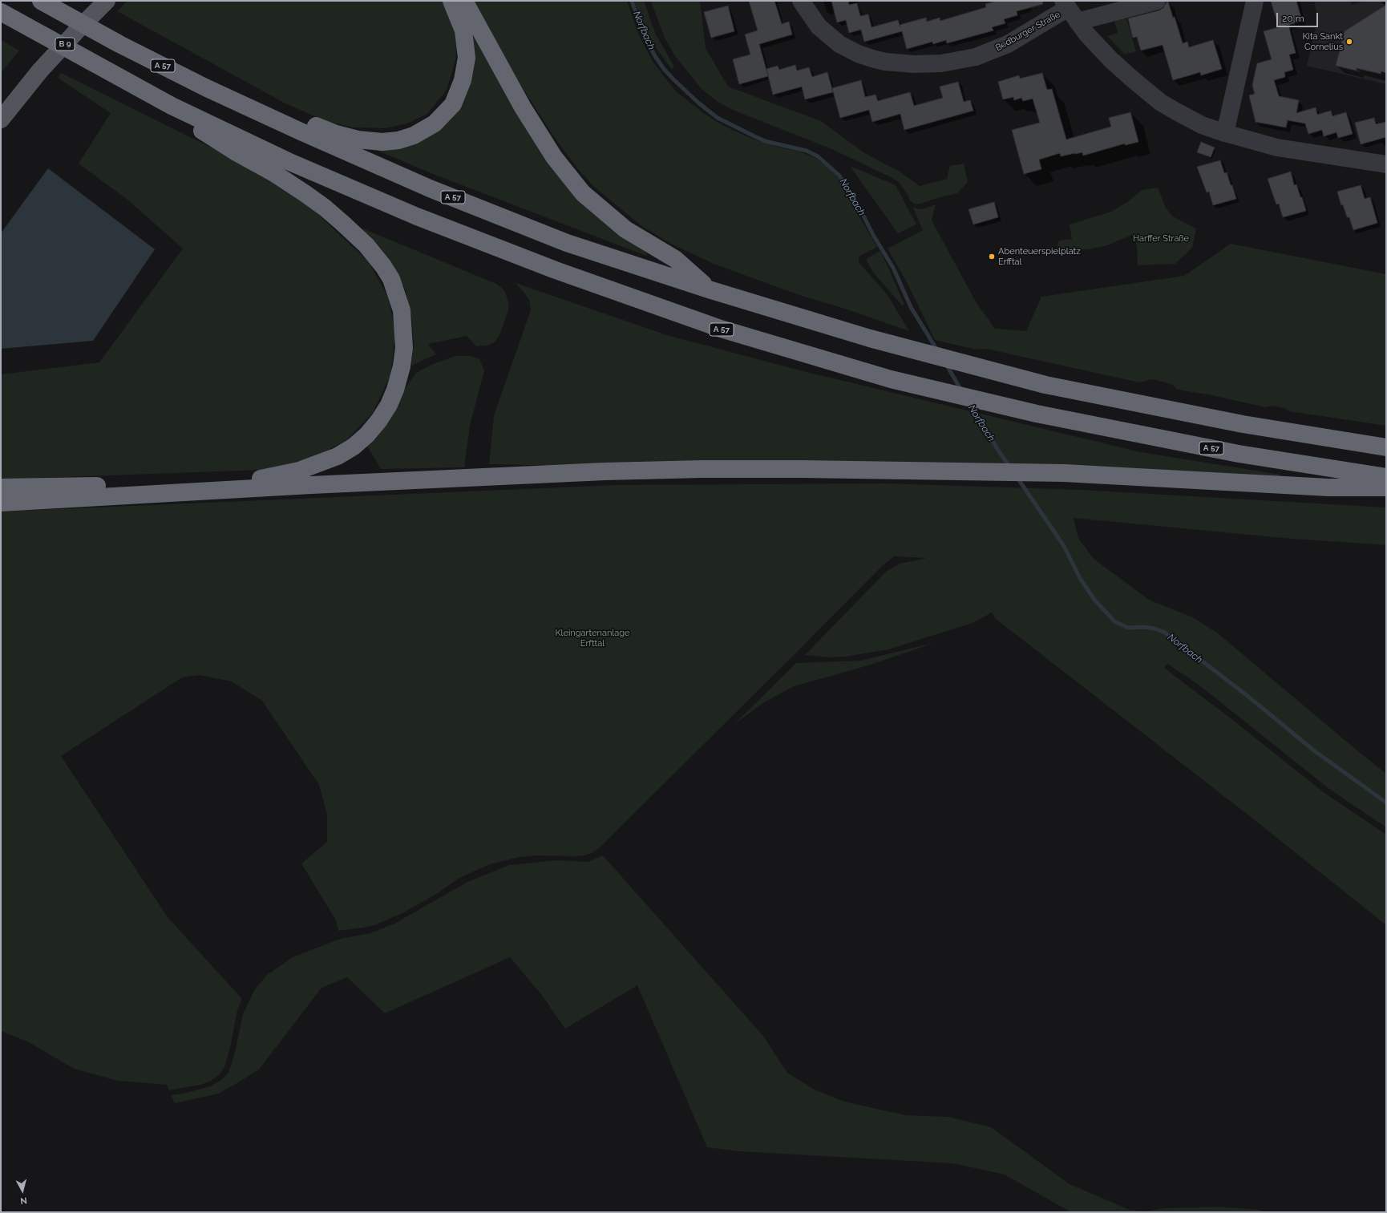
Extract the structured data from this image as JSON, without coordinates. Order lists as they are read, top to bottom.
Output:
{
  "streets": {
    "highway": ["A 57"],
    "main road": ["B 9"],
    "street": ["Bedburger Straße"]
  },
  "water": ["Norfbach"],
  "parks": ["Harffer Straße", "Kleingartenanlage Erfttal"],
  "places": ["Kita Sankt Cornelius", "Abenteuerspielplatz Erfftal"],
  "scale_bar": "20 m",
  "north": "bottom"
}
